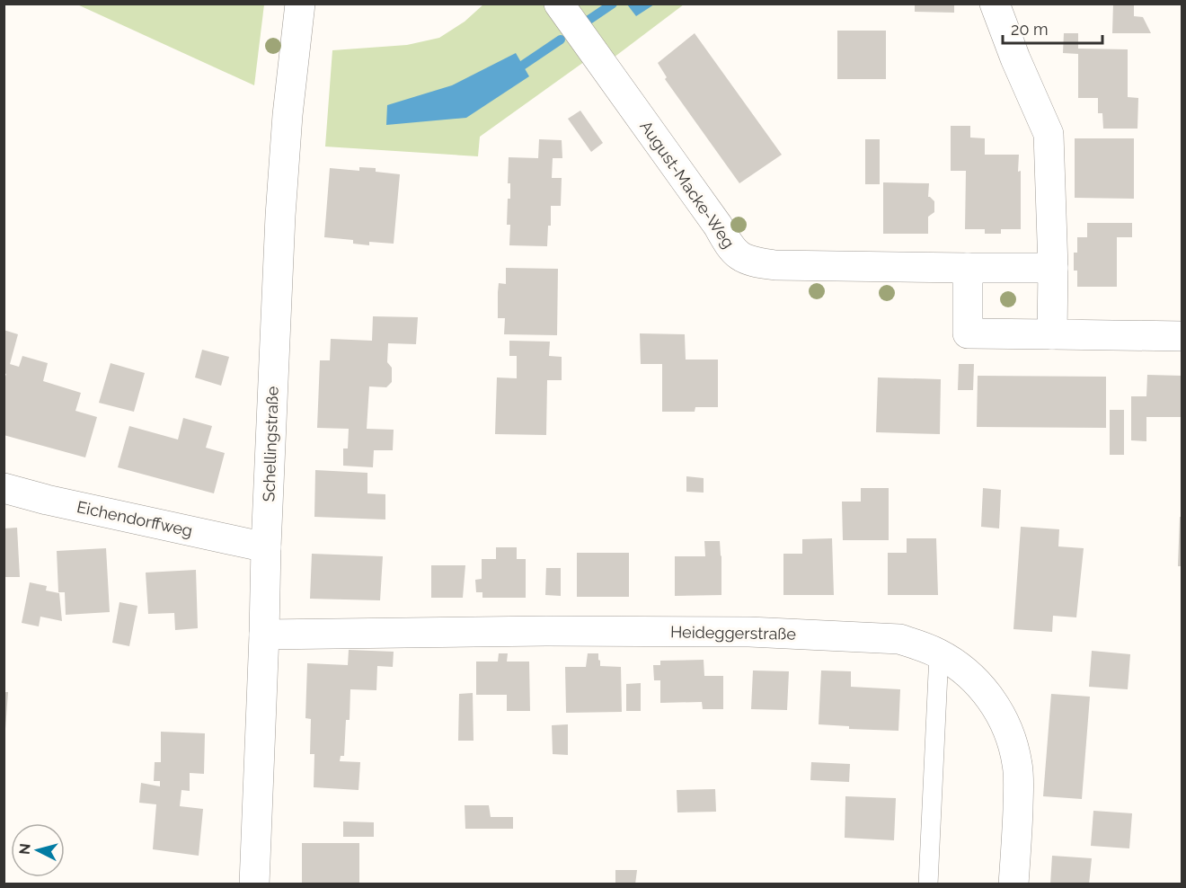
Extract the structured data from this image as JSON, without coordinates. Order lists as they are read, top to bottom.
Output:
{
  "streets": {
    "street": [
      "August-Macke-Weg",
      "Schellingstraße",
      "Eichendorffweg",
      "Heideggerstraße"
    ]
  },
  "crossings": [
    ["Schellingstraße", "Eichendorffweg"],
    ["Schellingstraße", "Heideggerstraße"]
  ],
  "scale_bar": "20 m",
  "north": "left"
}
